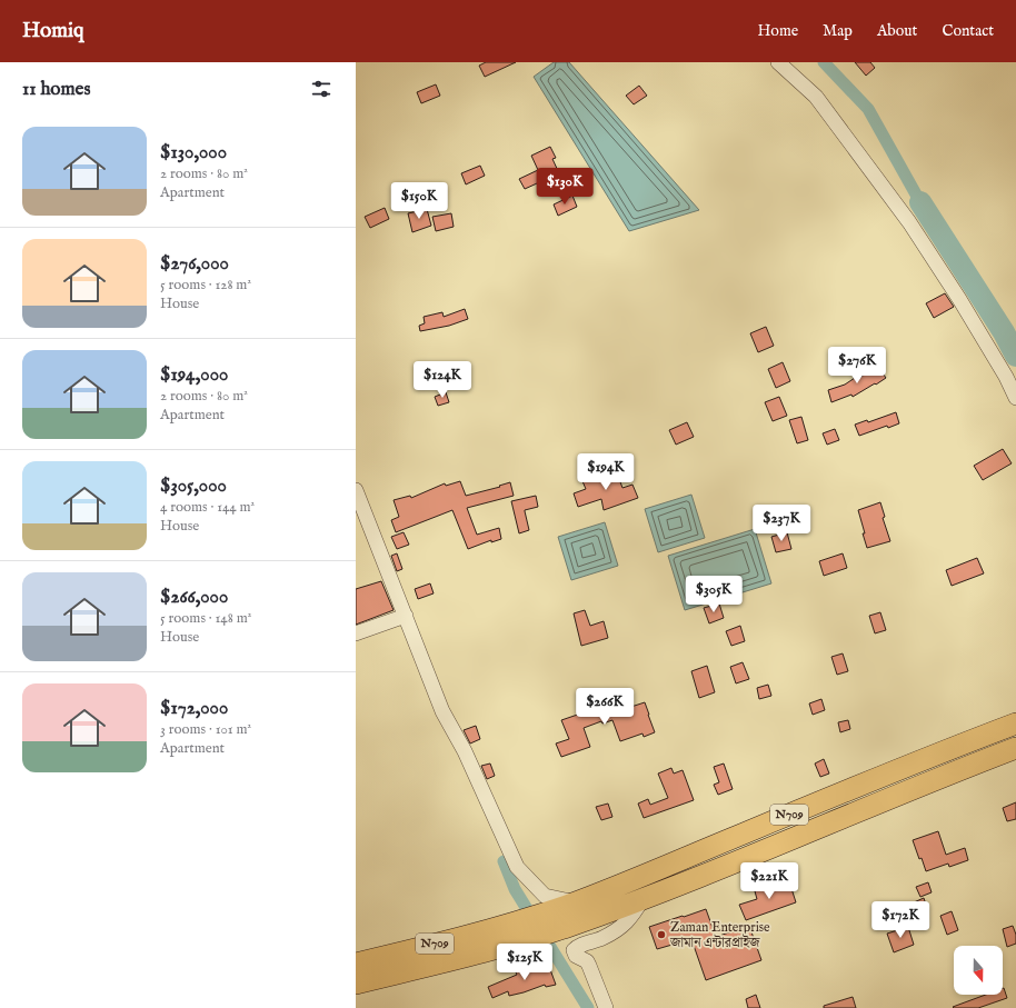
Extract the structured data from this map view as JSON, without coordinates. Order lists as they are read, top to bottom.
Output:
{
  "streets": {
    "highway": ["N709"]
  },
  "places": ["Zaman Enterprise জামান এন্টারপ্রাইজ"],
  "north": "bottom",
  "page": {
    "header": "Homiq",
    "nav": [
      "Home",
      "Map",
      "About",
      "Contact"
    ],
    "heading": "11 homes",
    "list": [
      {
        "name": "$130,000",
        "note": "2 rooms · 80 m² · Apartment"
      },
      {
        "name": "$276,000",
        "note": "5 rooms · 128 m² · House"
      },
      {
        "name": "$194,000",
        "note": "2 rooms · 80 m² · Apartment"
      },
      {
        "name": "$305,000",
        "note": "4 rooms · 144 m² · House"
      },
      {
        "name": "$266,000",
        "note": "5 rooms · 148 m² · House"
      },
      {
        "name": "$172,000",
        "note": "3 rooms · 101 m² · Apartment"
      }
    ],
    "price": [
      "$130K",
      "$150K",
      "$276K",
      "$124K",
      "$194K",
      "$237K",
      "$305K",
      "$266K",
      "$221K",
      "$172K",
      "$125K"
    ]
  }
}
